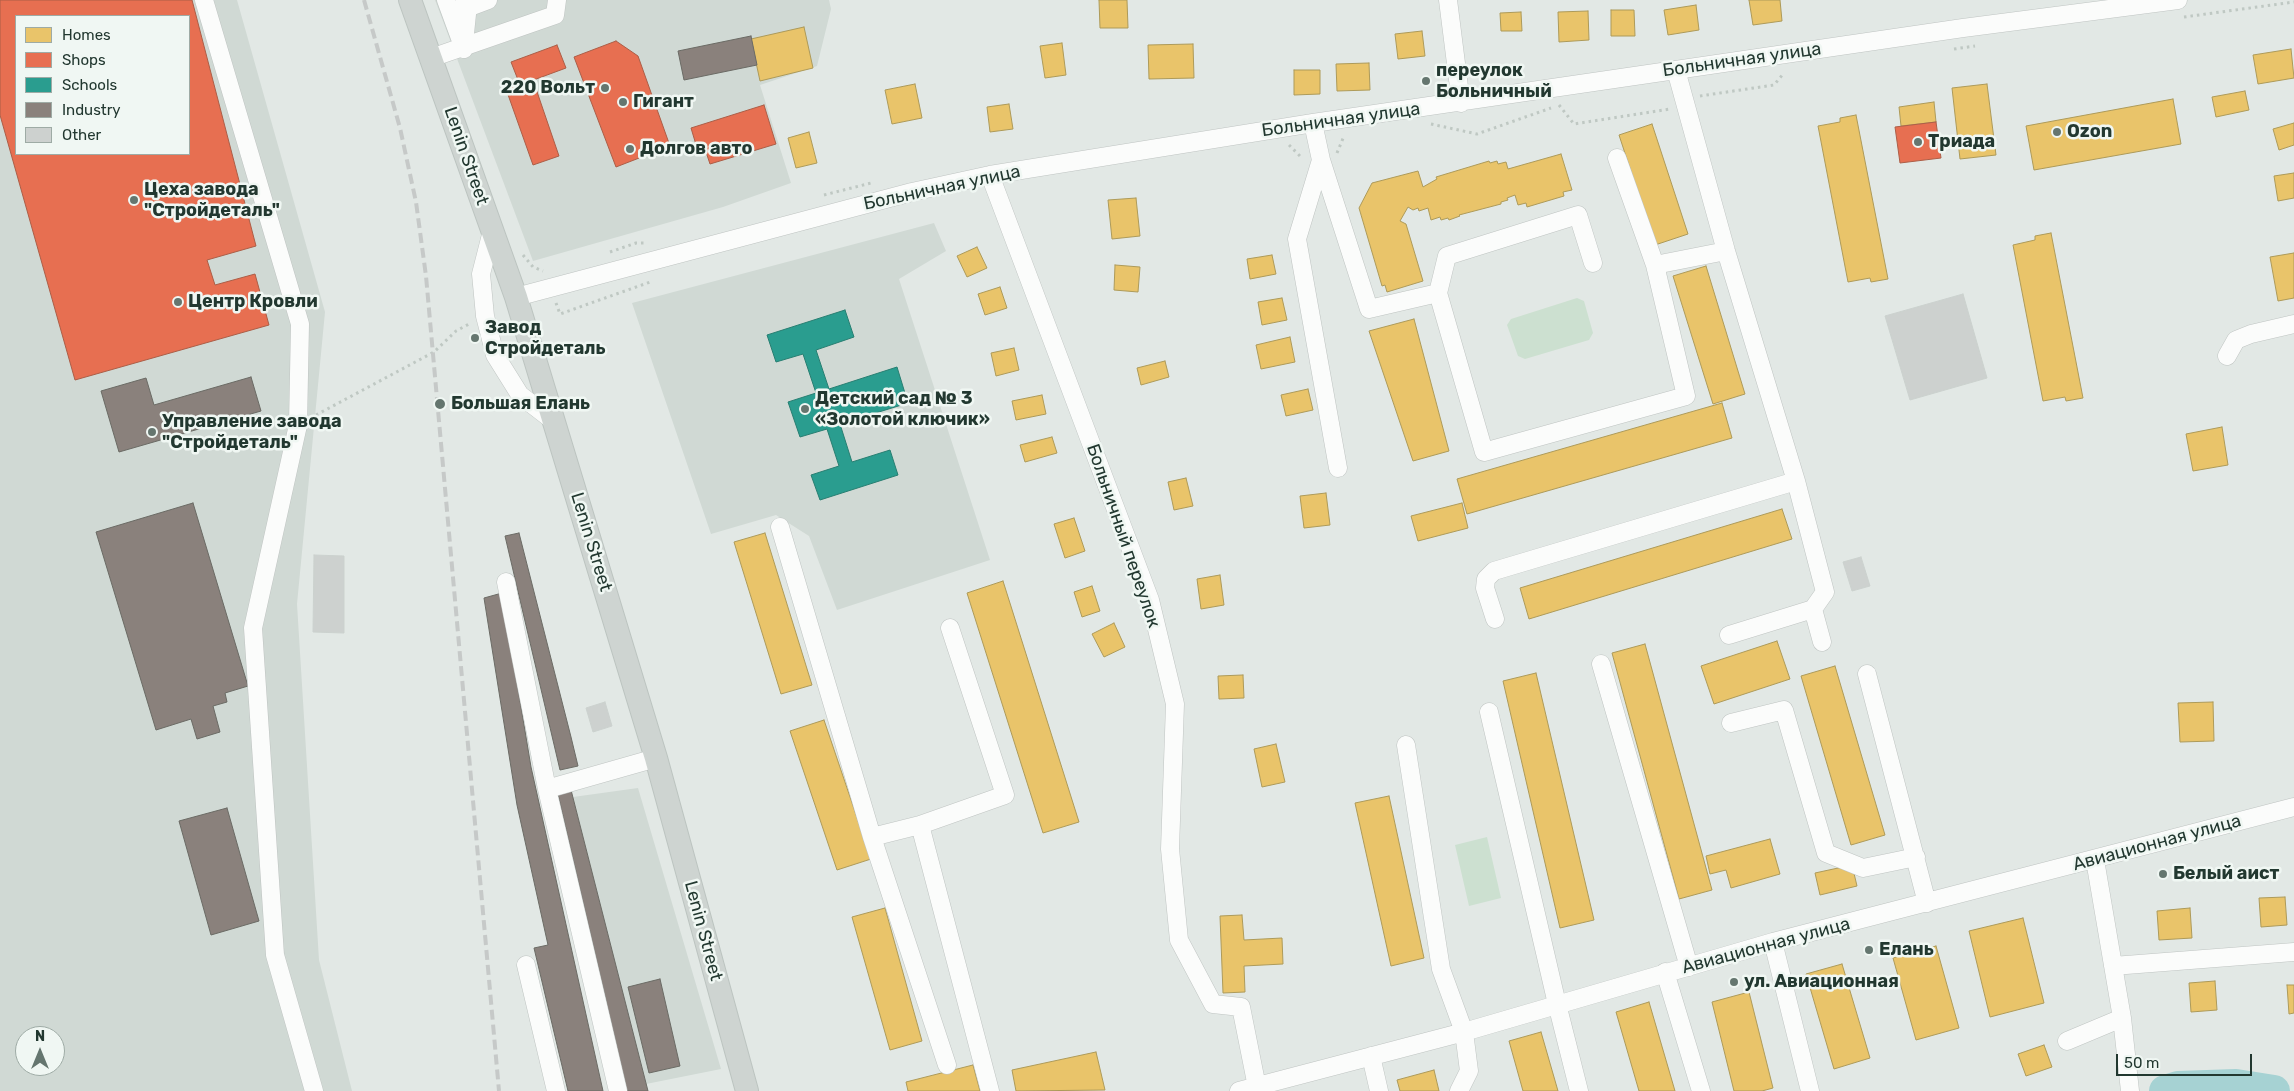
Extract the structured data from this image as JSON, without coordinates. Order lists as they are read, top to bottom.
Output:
{
  "streets": {
    "main road": ["Lenin Street"],
    "street": ["Больничная улица", "Больничный переулок", "Авиационная улица"]
  },
  "crossings": [
    ["Больничная улица", "Lenin Street"],
    ["Больничная улица", "Больничный переулок"],
    ["Больничный переулок", "Авиационная улица"]
  ],
  "places": [
    "переулок Больничный",
    "220 Вольт",
    "Гигант",
    "Ozon",
    "Триада",
    "Долгов авто",
    "Цеха завода \"Стройдеталь\"",
    "Центр Кровли",
    "Завод Стройдеталь",
    "Большая Елань",
    "Детский сад № 3 «Золотой ключик»",
    "Управление завода \"Стройдеталь\"",
    "Белый аист",
    "Елань",
    "ул. Авиационная"
  ],
  "legend": [
    "Homes",
    "Shops",
    "Schools",
    "Industry",
    "Other"
  ],
  "scale_bar": "50 m",
  "north": "top"
}
